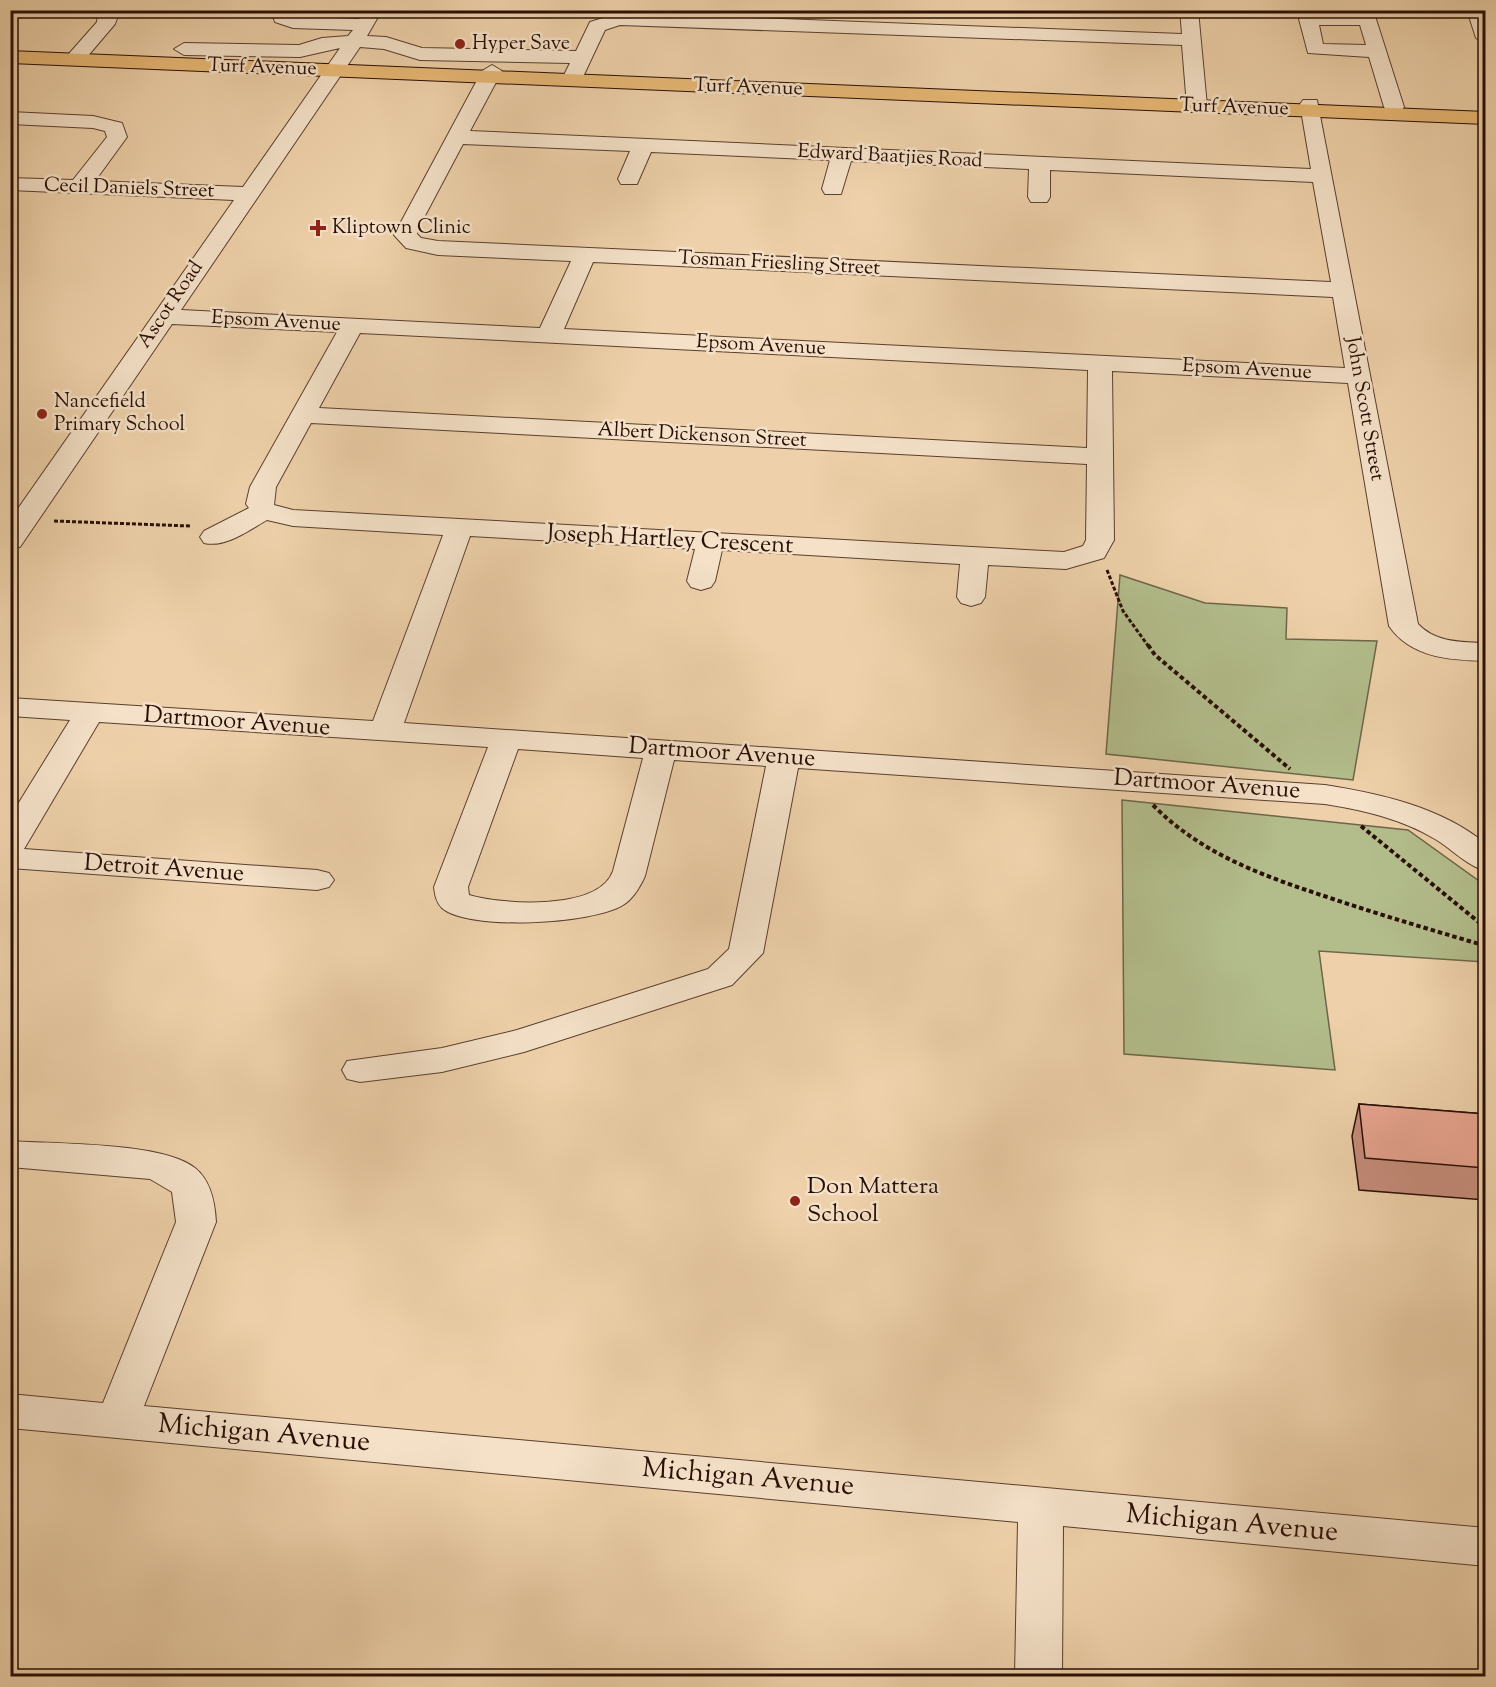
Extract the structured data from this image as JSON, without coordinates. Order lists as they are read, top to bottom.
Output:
{
  "streets": {
    "main road": ["Turf Avenue"],
    "street": [
      "Edward Baatjies Road",
      "Cecil Daniels Street",
      "Tosman Friesling Street",
      "Ascot Road",
      "Epsom Avenue",
      "John Scott Street",
      "Albert Dickenson Street",
      "Joseph Hartley Crescent",
      "Dartmoor Avenue",
      "Detroit Avenue",
      "Michigan Avenue"
    ]
  },
  "crossings": [
    ["Turf Avenue", "Tosman Friesling Street"],
    ["Turf Avenue", "Ascot Road"],
    ["Turf Avenue", "John Scott Street"],
    ["Edward Baatjies Road", "Tosman Friesling Street"],
    ["Edward Baatjies Road", "John Scott Street"],
    ["Cecil Daniels Street", "Ascot Road"],
    ["Tosman Friesling Street", "John Scott Street"],
    ["Ascot Road", "Epsom Avenue"],
    ["Epsom Avenue", "John Scott Street"]
  ],
  "places": {
    "other": ["Hyper Save", "Nancefield Primary School", "Don Mattera School"],
    "health": ["Kliptown Clinic"]
  }
}
